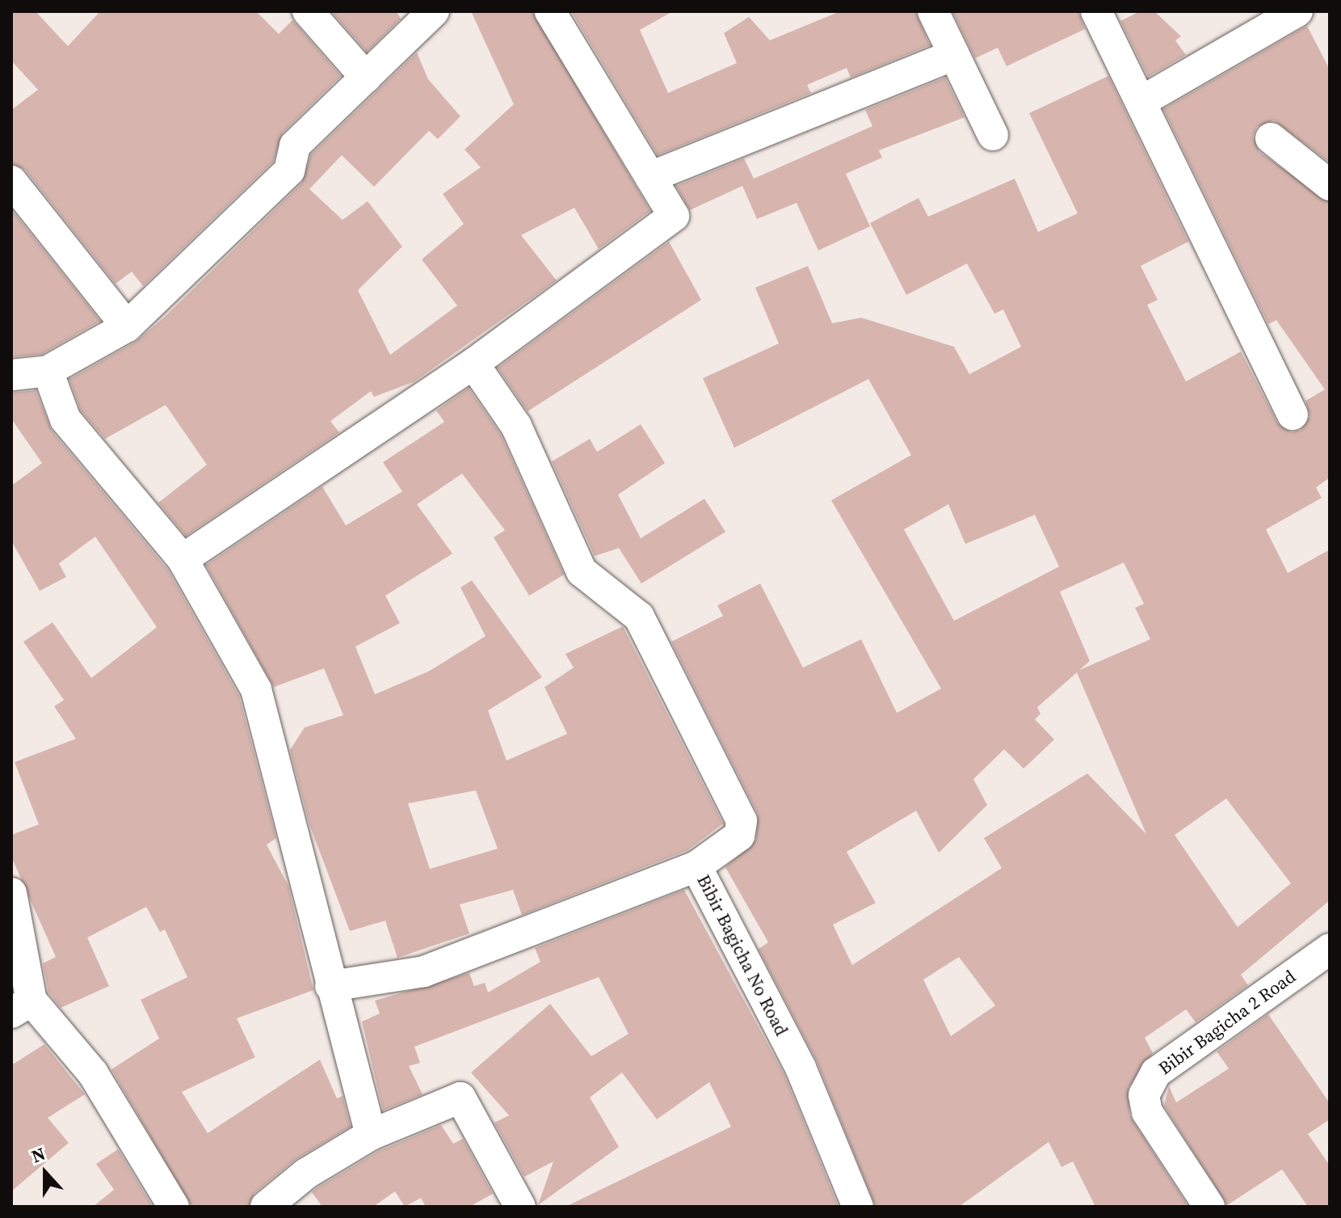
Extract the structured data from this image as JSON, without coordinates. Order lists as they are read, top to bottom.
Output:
{
  "streets": {
    "street": ["Bibir Bagicha No Road", "Bibir Bagicha 2 Road"]
  },
  "north": "top"
}
